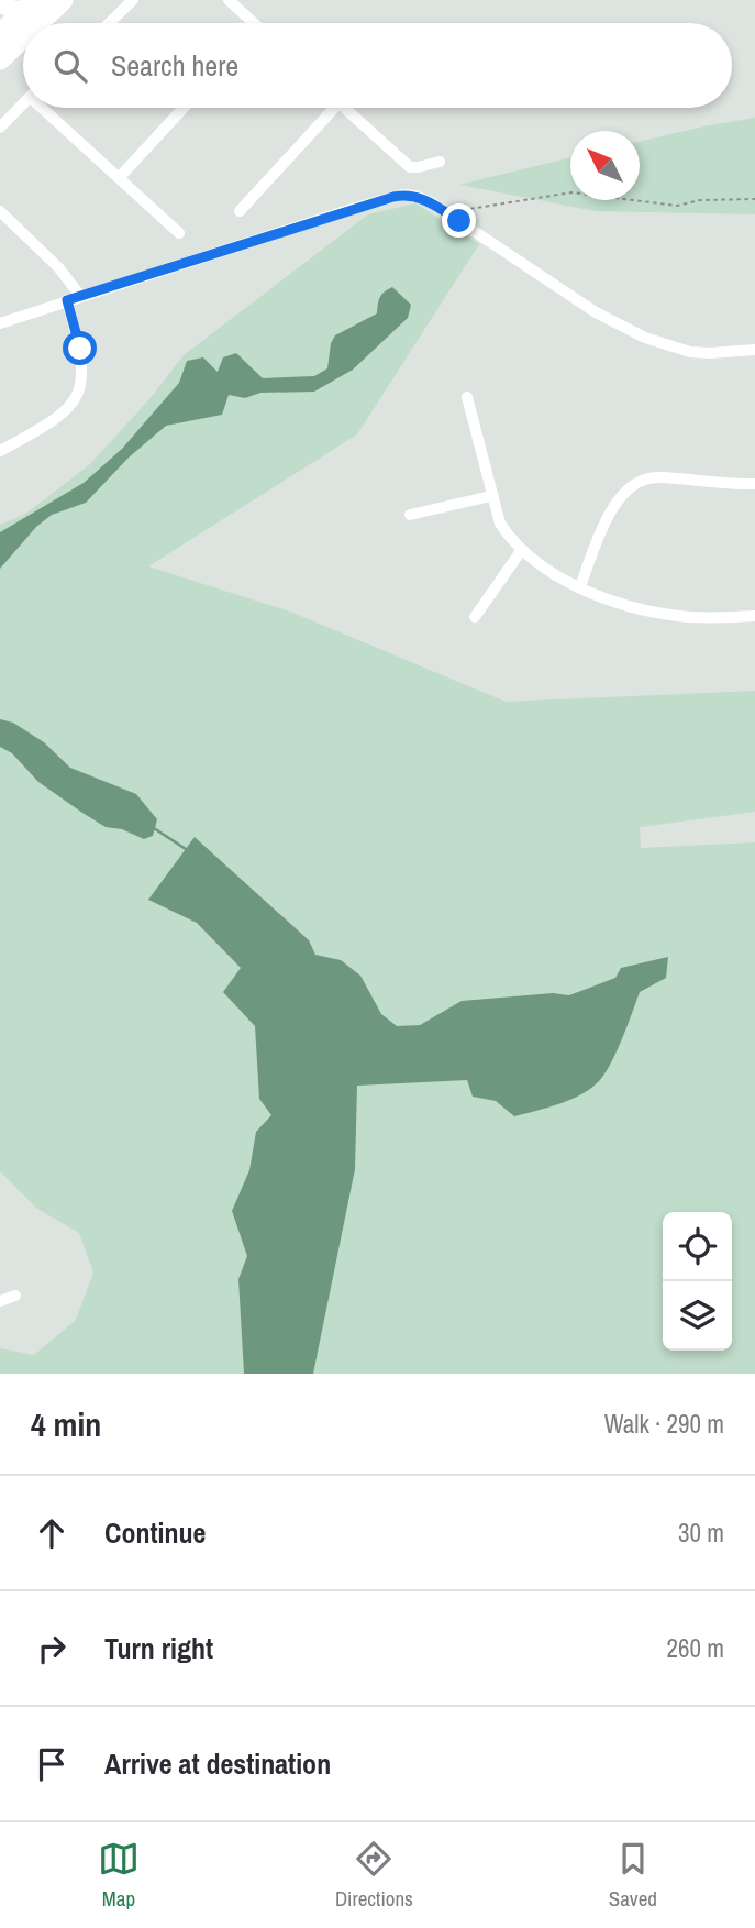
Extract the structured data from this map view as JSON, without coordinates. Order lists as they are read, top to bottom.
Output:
{
  "north": "top left",
  "page": {
    "search": "Search here",
    "heading": ["4 min", "Walk · 290 m"],
    "list": [
      ["Continue", "30 m"],
      ["Turn right", "260 m"],
      "Arrive at destination"
    ],
    "nav": ["Map", "Directions", "Saved"]
  }
}
